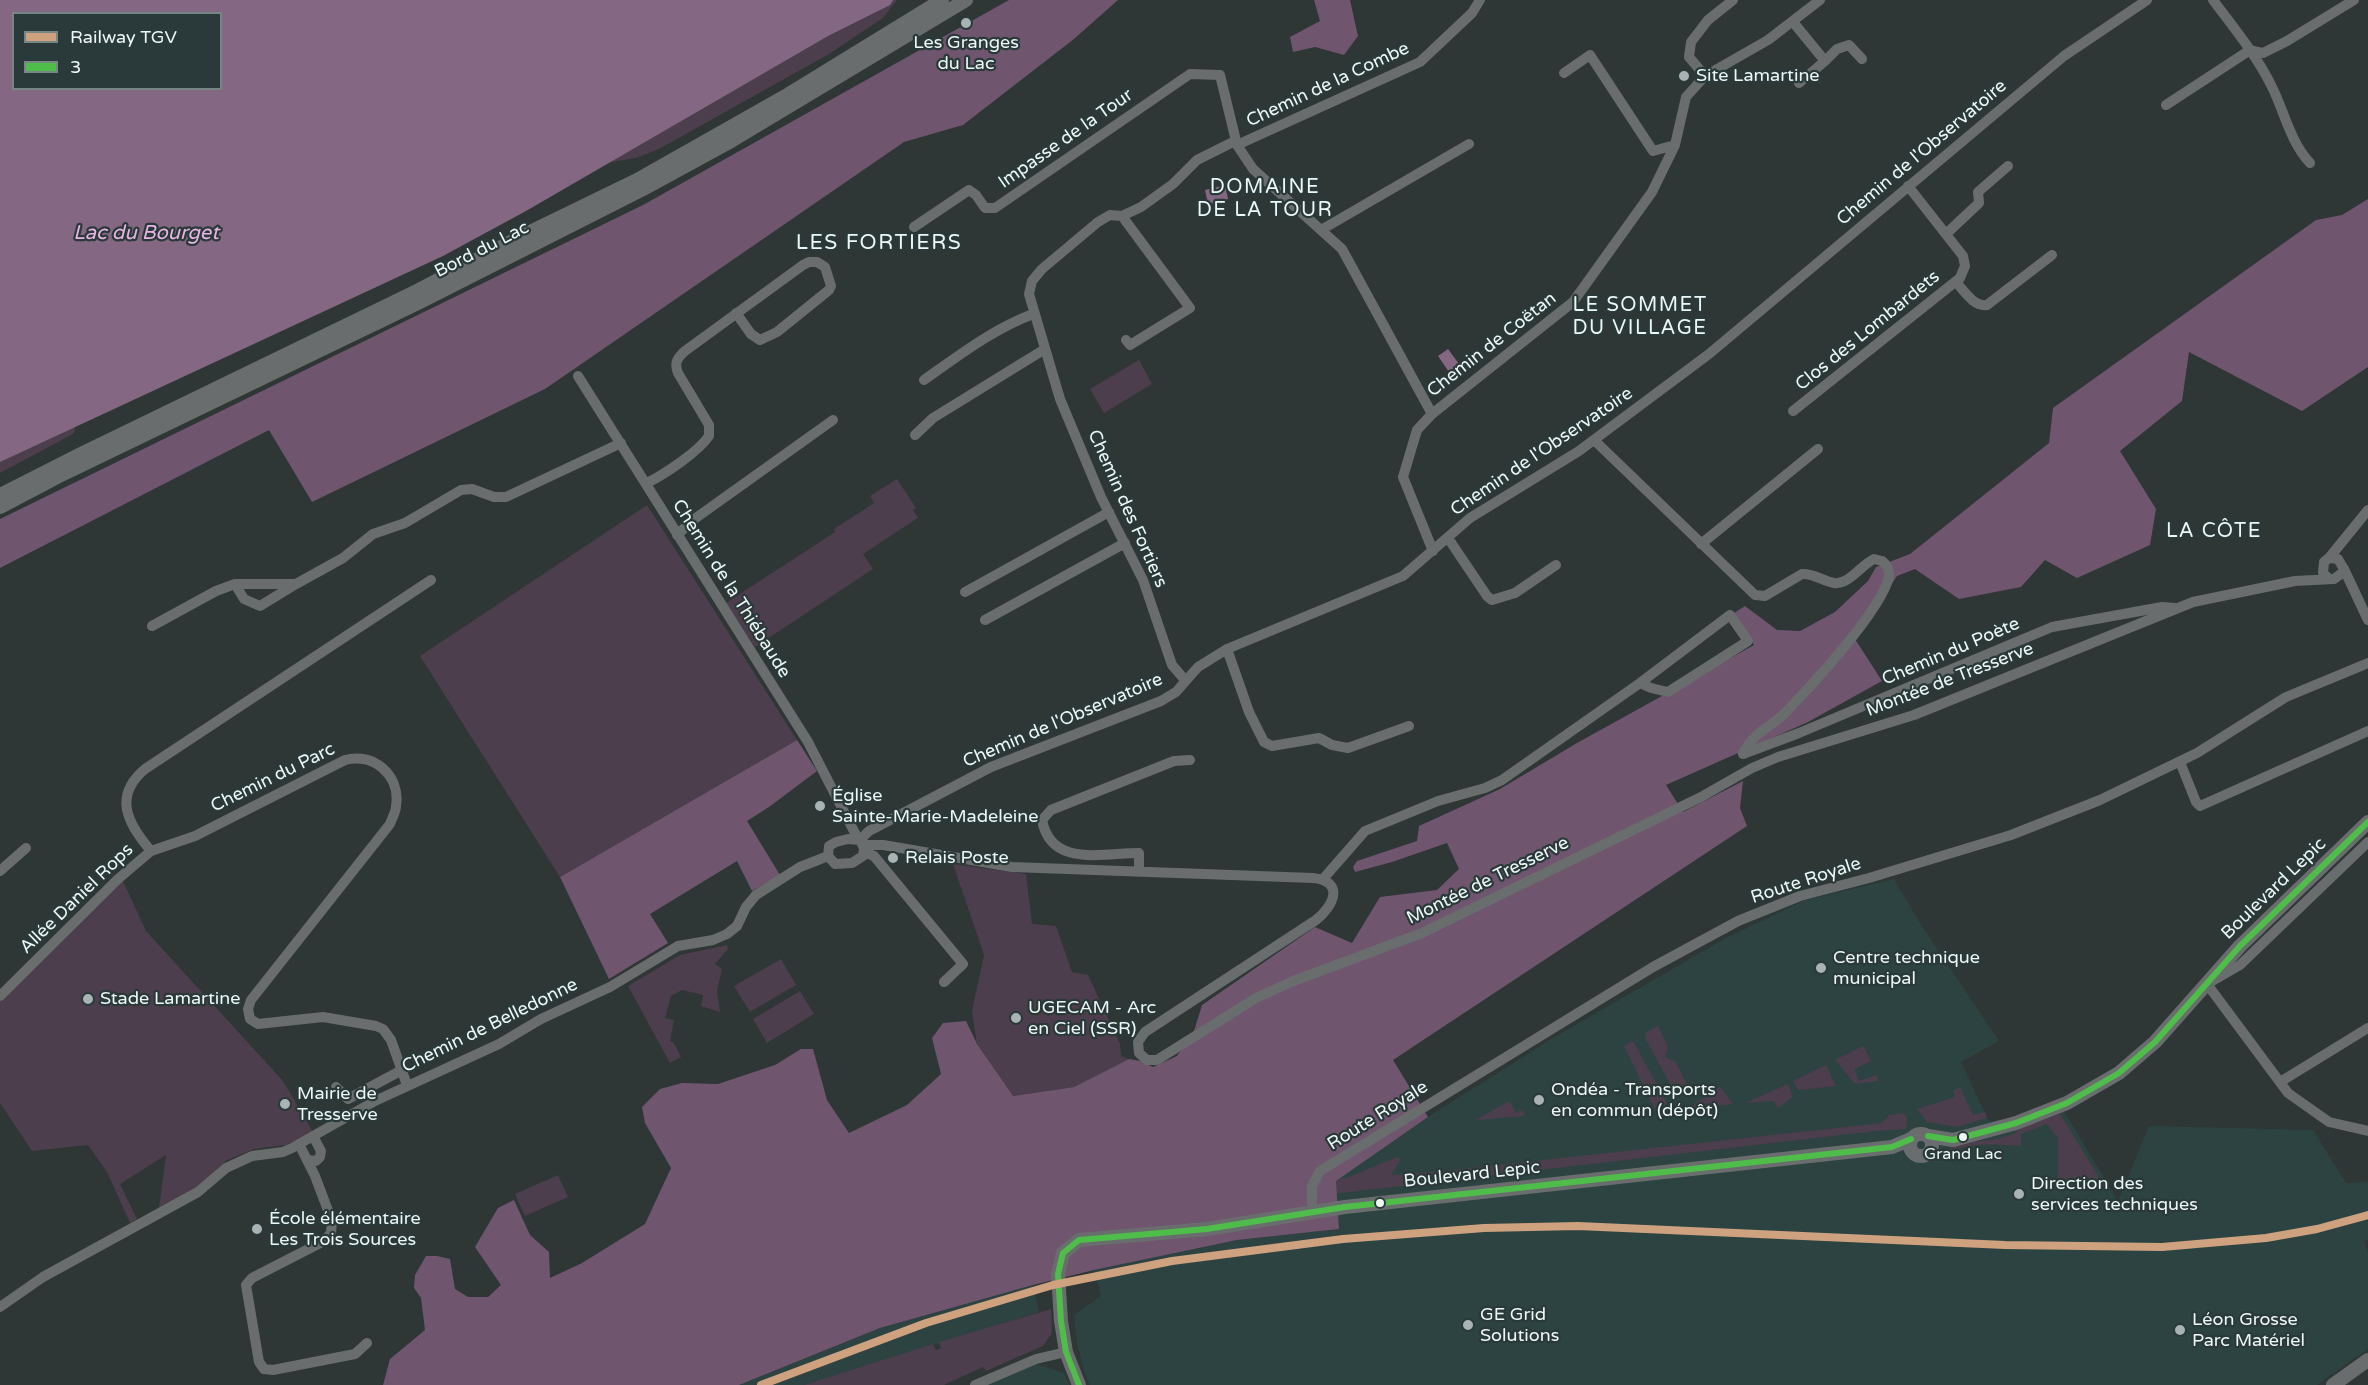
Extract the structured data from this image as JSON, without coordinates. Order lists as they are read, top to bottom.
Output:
{
  "streets": {
    "main road": ["Bord du Lac", "Boulevard Lepic"],
    "street": [
      "Chemin de la Combe",
      "Impasse de la Tour",
      "Chemin de l'Observatoire",
      "Clos des Lombardets",
      "Chemin de Coëtan",
      "Chemin des Fortiers",
      "Chemin de la Thiébaude",
      "Chemin du Poète",
      "Montée de Tresserve",
      "Chemin du Parc",
      "Route Royale",
      "Allée Daniel Rops",
      "Chemin de Belledonne"
    ]
  },
  "crossings": [
    ["Chemin de la Combe", "Impasse de la Tour"],
    ["Chemin de la Combe", "Chemin des Fortiers"],
    ["Chemin de l'Observatoire", "Clos des Lombardets"],
    ["Chemin de l'Observatoire", "Chemin de Coëtan"],
    ["Chemin de l'Observatoire", "Chemin des Fortiers"],
    ["Chemin de l'Observatoire", "Chemin de la Thiébaude"],
    ["Chemin de l'Observatoire", "Chemin de Belledonne"],
    ["Chemin de la Thiébaude", "Chemin de Belledonne"],
    ["Chemin du Poète", "Montée de Tresserve"],
    ["Chemin du Parc", "Allée Daniel Rops"],
    ["Chemin du Parc", "Chemin de Belledonne"],
    ["Route Royale", "Boulevard Lepic"]
  ],
  "districts": [
    "DOMAINE DE LA TOUR",
    "LES FORTIERS",
    "LE SOMMET DU VILLAGE",
    "LA CÔTE"
  ],
  "water": ["Lac du Bourget"],
  "places": [
    "Les Granges du Lac",
    "Site Lamartine",
    "Église Sainte-Marie-Madeleine",
    "Relais Poste",
    "Centre technique municipal",
    "Stade Lamartine",
    "UGECAM - Arc en Ciel (SSR)",
    "Ondéa - Transports en commun (dépôt)",
    "Mairie de Tresserve",
    "Grand Lac",
    "Direction des services techniques",
    "École élémentaire Les Trois Sources",
    "GE Grid Solutions",
    "Léon Grosse Parc Matériel"
  ],
  "lines": ["transit line 3", "rail line TGV"],
  "legend": ["Railway TGV", "3"]
}
